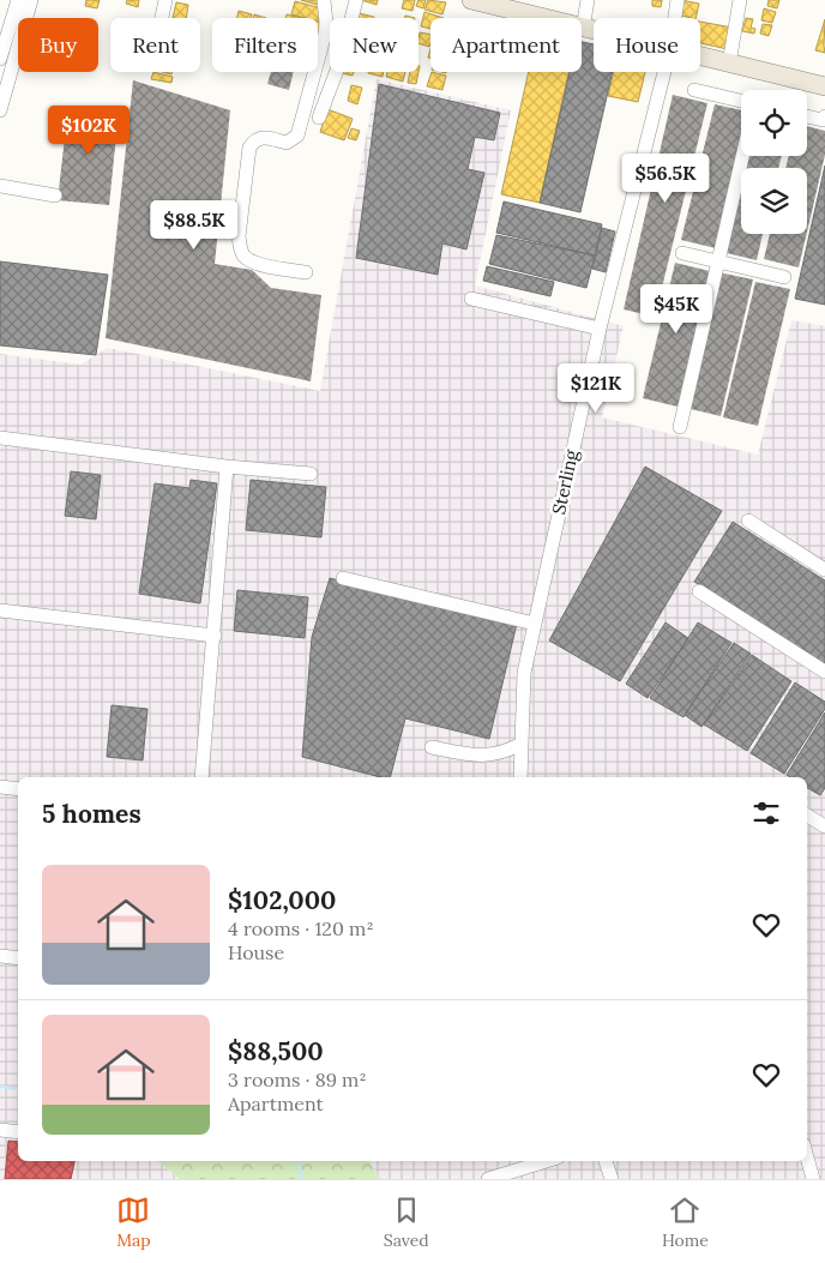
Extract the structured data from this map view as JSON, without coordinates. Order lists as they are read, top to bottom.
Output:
{
  "streets": {
    "street": ["Sterling"]
  },
  "page": {
    "chip": [
      "Buy",
      "Rent",
      "Filters",
      "New",
      "Apartment",
      "House"
    ],
    "price": [
      "$102K",
      "$56.5K",
      "$88.5K",
      "$45K",
      "$121K"
    ],
    "heading": "5 homes",
    "list": [
      {
        "name": "$102,000",
        "note": "4 rooms · 120 m² · House"
      },
      {
        "name": "$88,500",
        "note": "3 rooms · 89 m² · Apartment"
      }
    ],
    "tabs": ["Map", "Saved", "Home"]
  }
}
